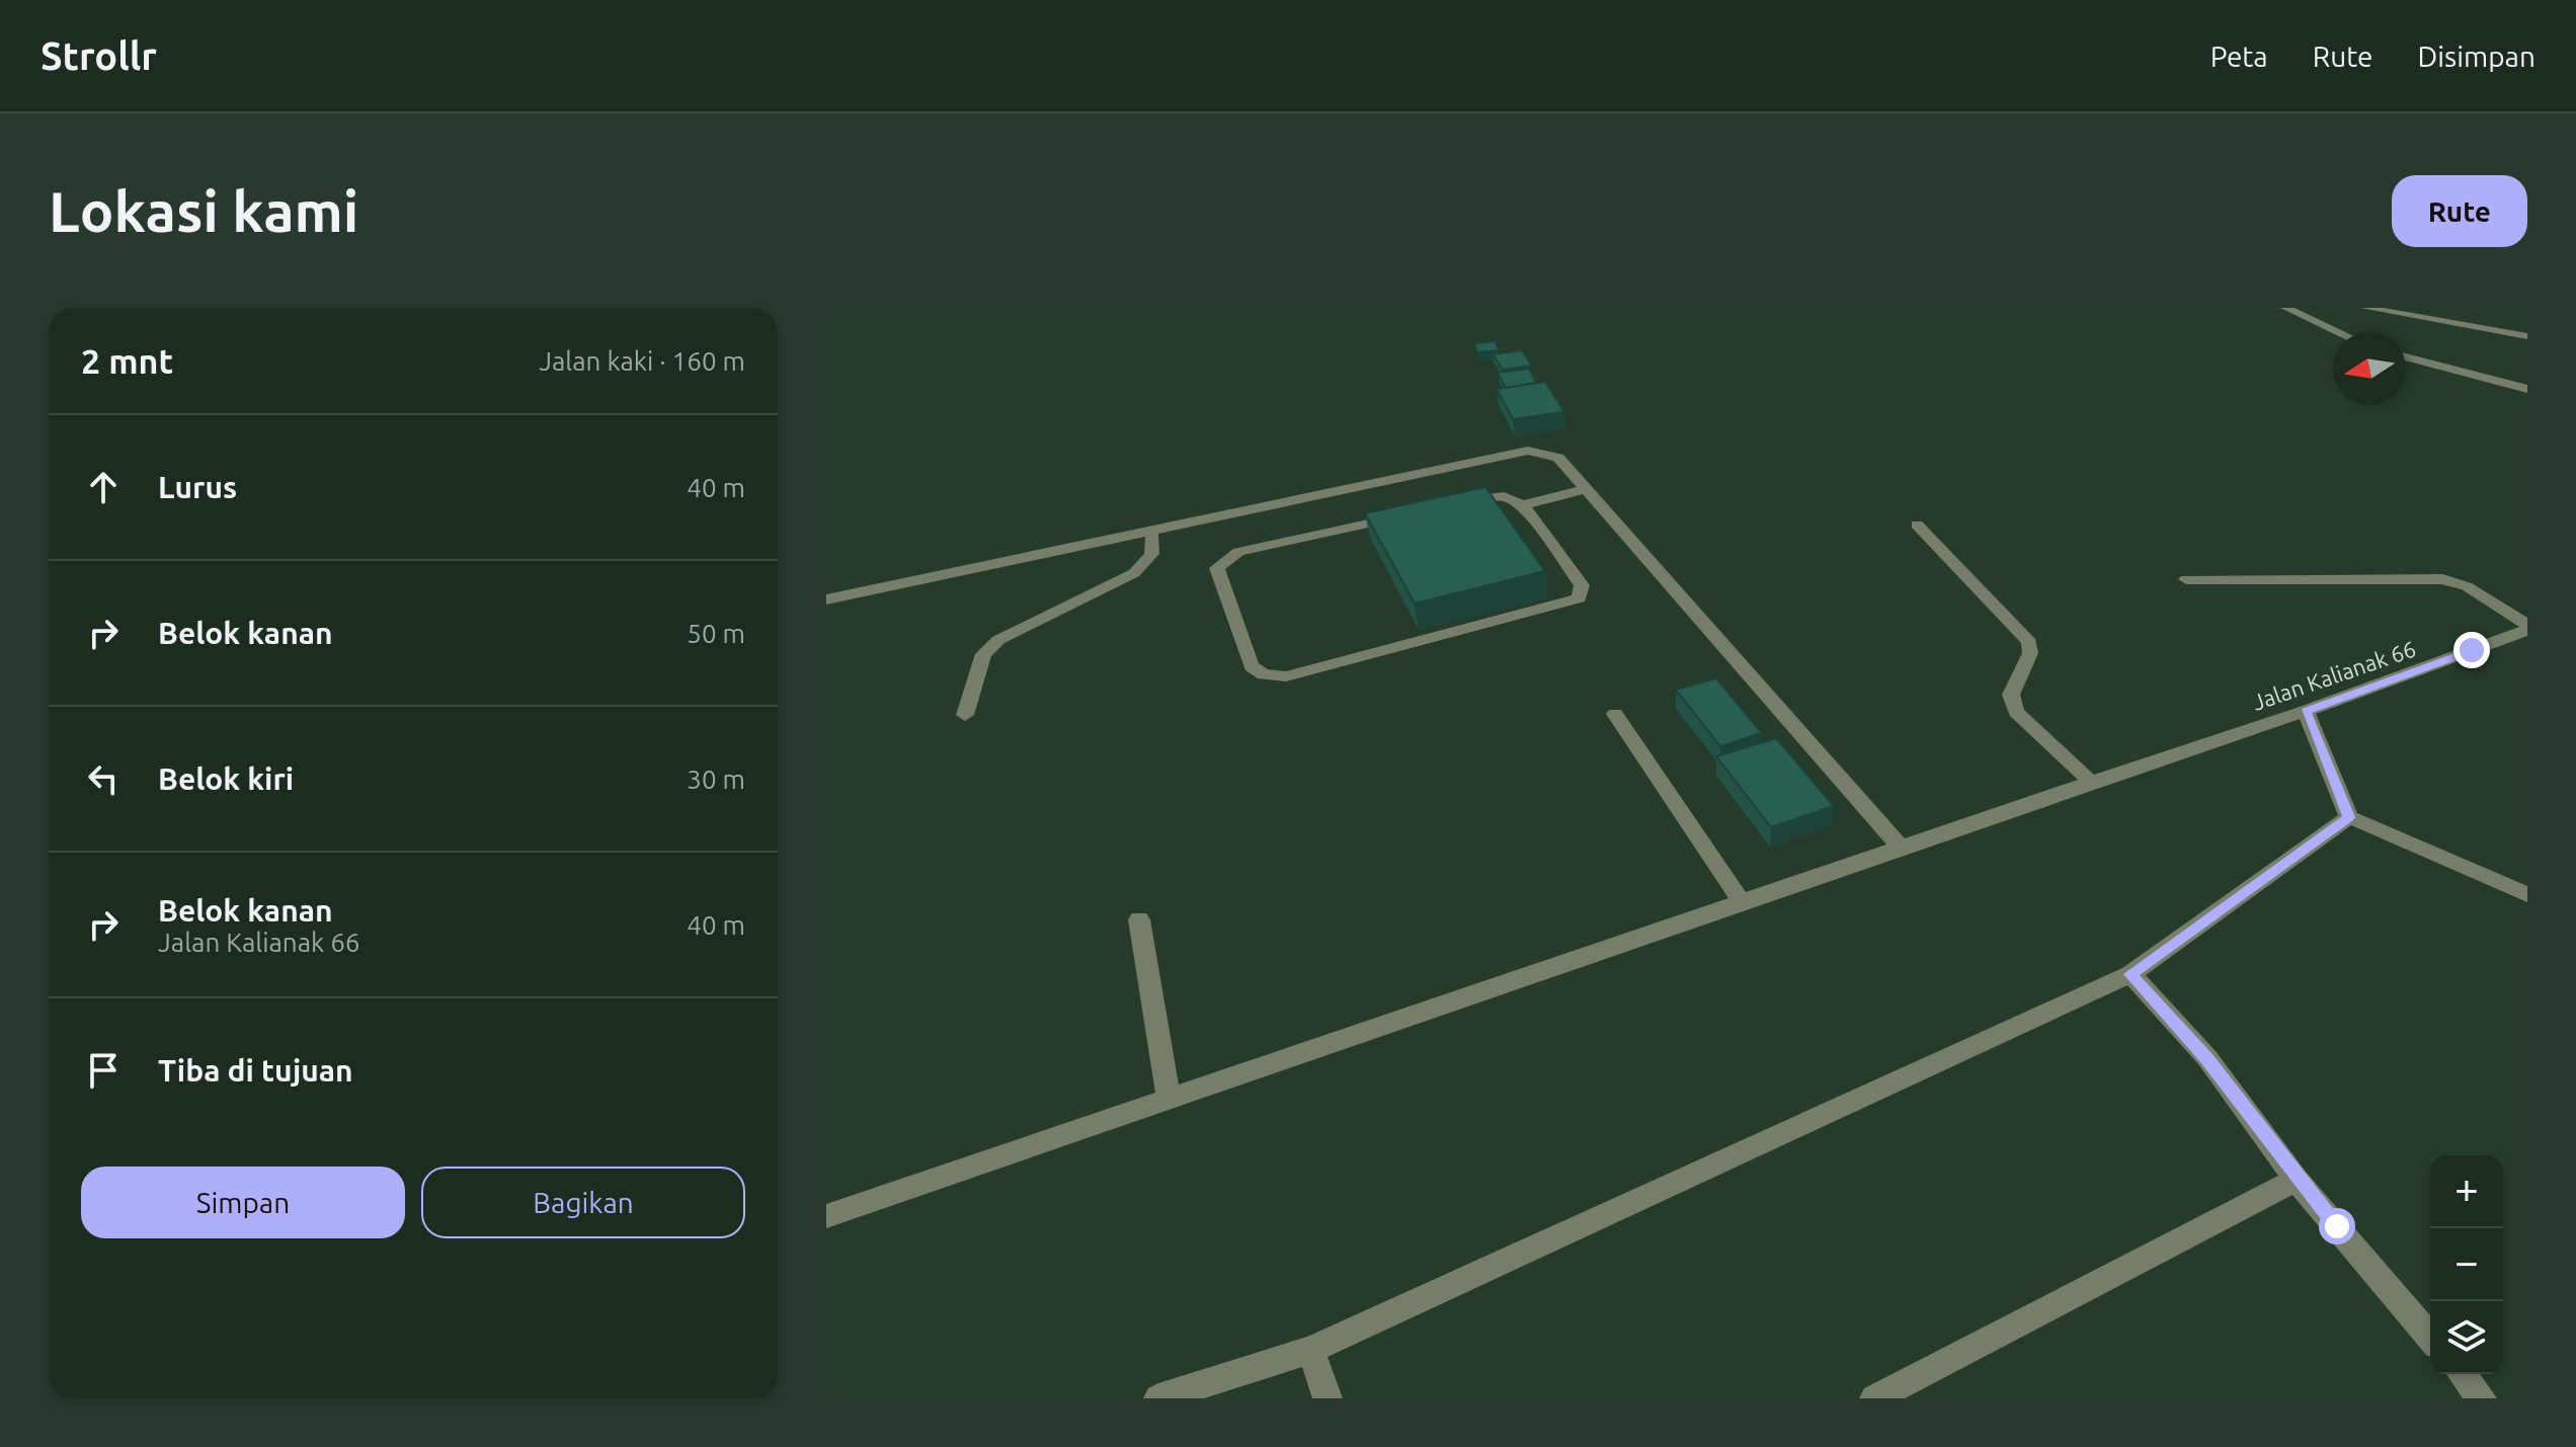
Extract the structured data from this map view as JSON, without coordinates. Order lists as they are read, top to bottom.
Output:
{
  "streets": {
    "lane": ["Jalan Kalianak 66"]
  },
  "north": "left",
  "page": {
    "header": "Strollr",
    "nav": ["Peta", "Rute", "Disimpan"],
    "buttons": [
      "Rute",
      ["Simpan", "Bagikan"]
    ],
    "title": "Lokasi kami",
    "heading": ["2 mnt", "Jalan kaki · 160 m"],
    "list": [
      ["Lurus", "40 m"],
      ["Belok kanan", "50 m"],
      ["Belok kiri", "30 m"],
      ["Belok kanan", "Jalan Kalianak 66", "40 m"],
      "Tiba di tujuan"
    ],
    "map_buttons": ["+", "−"]
  }
}
